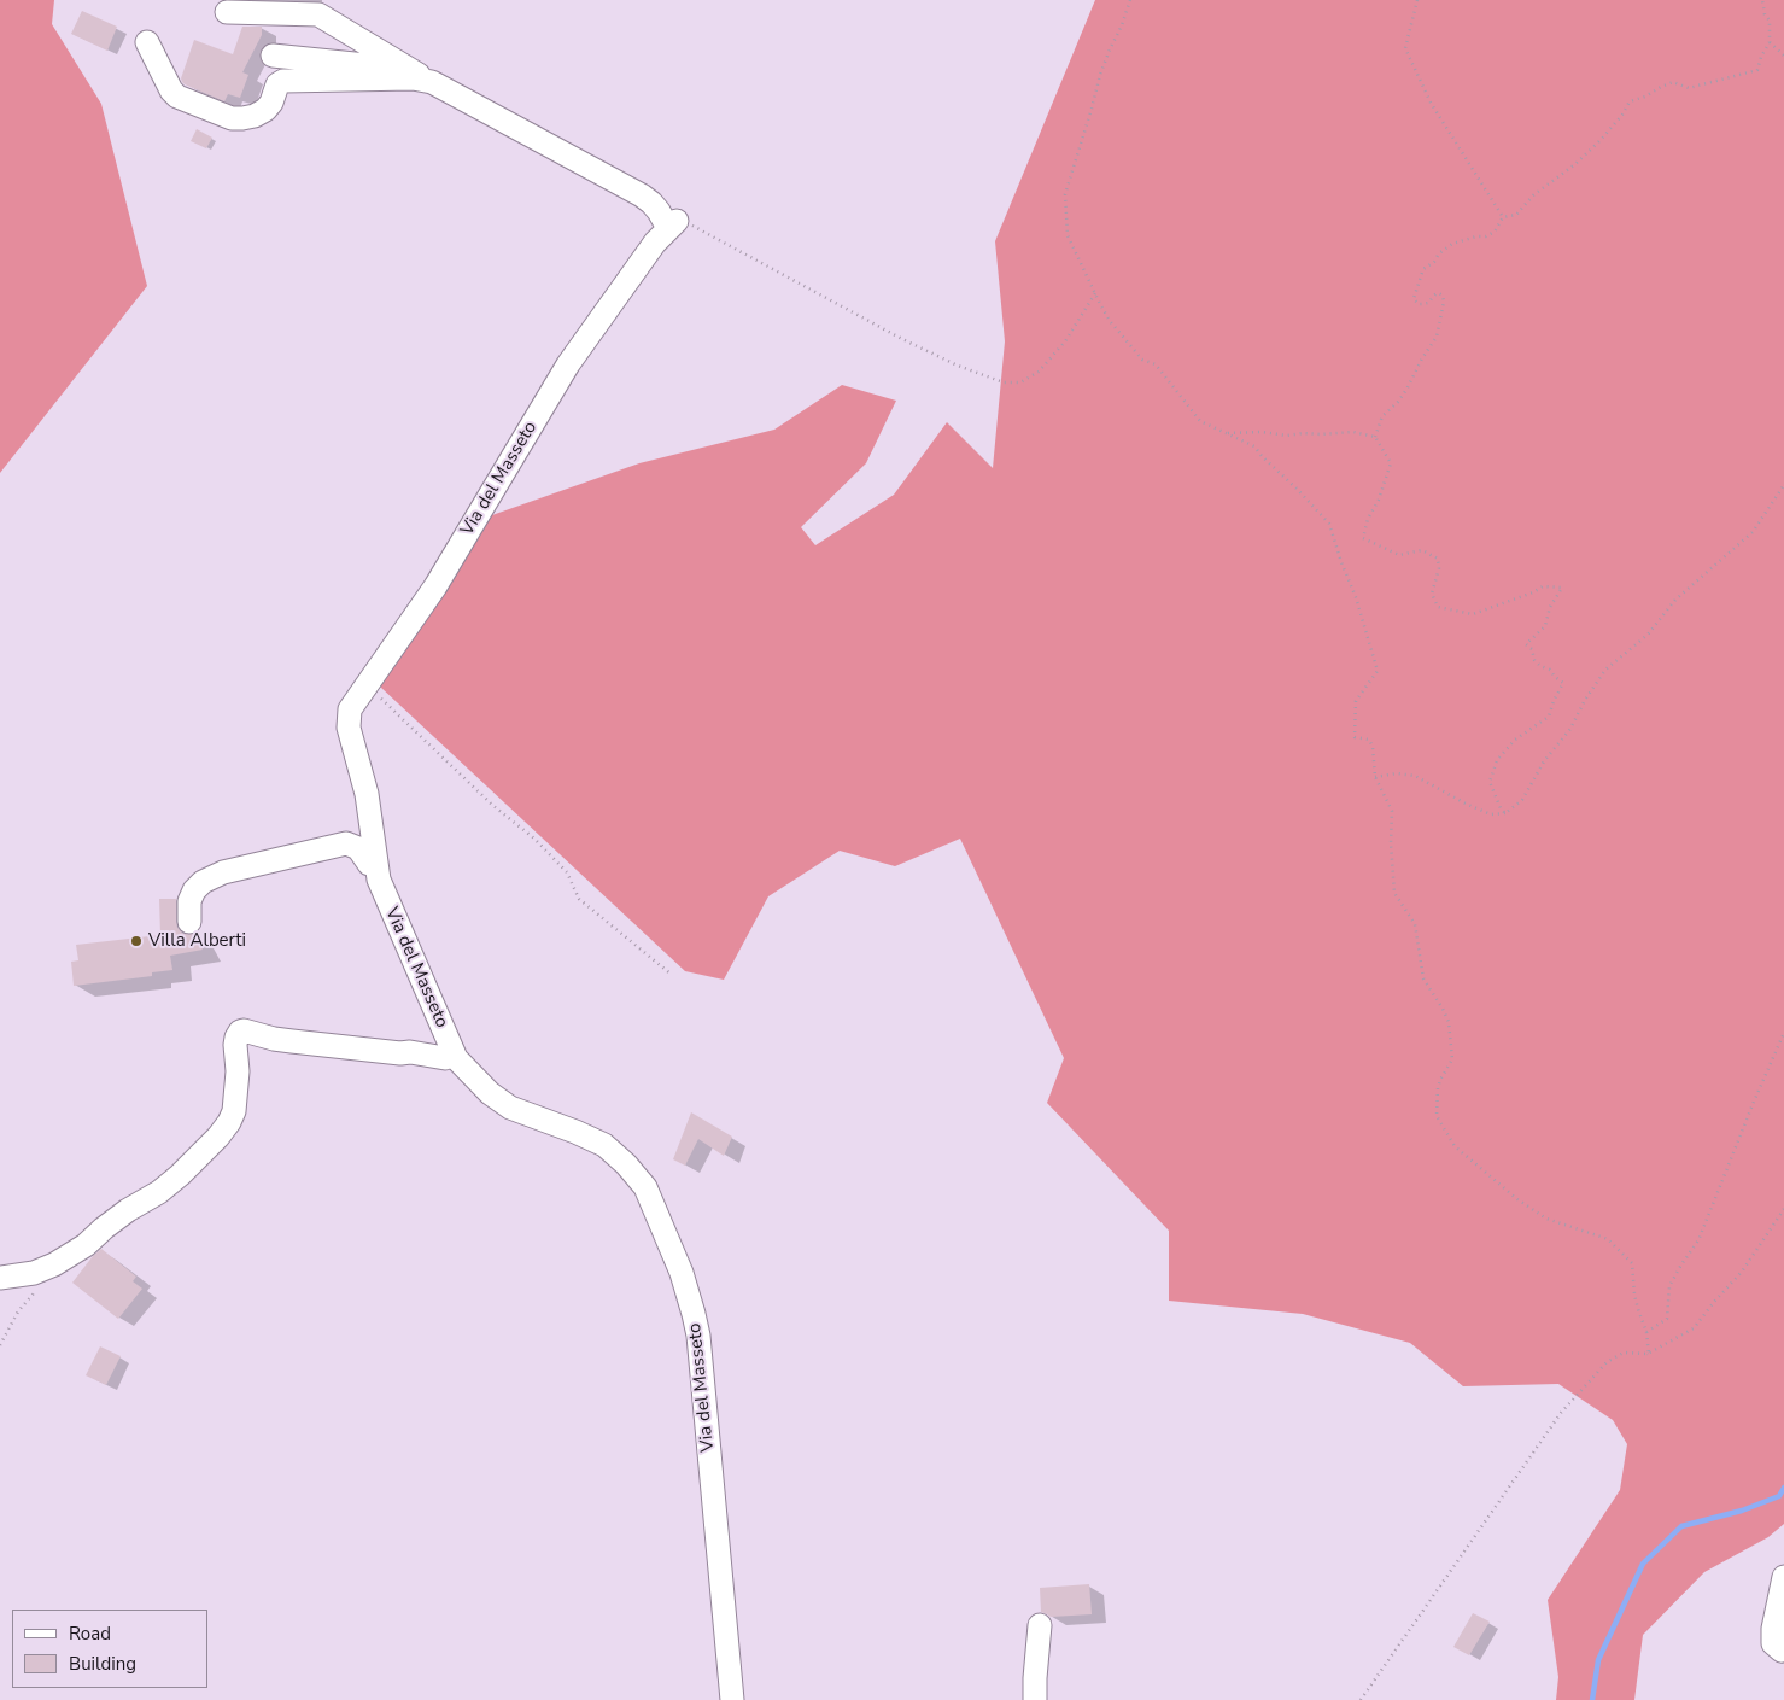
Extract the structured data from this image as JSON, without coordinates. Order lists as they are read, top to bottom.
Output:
{
  "streets": {
    "street": ["Via del Masseto"]
  },
  "places": ["Villa Alberti"],
  "legend": ["Road", "Building"]
}
